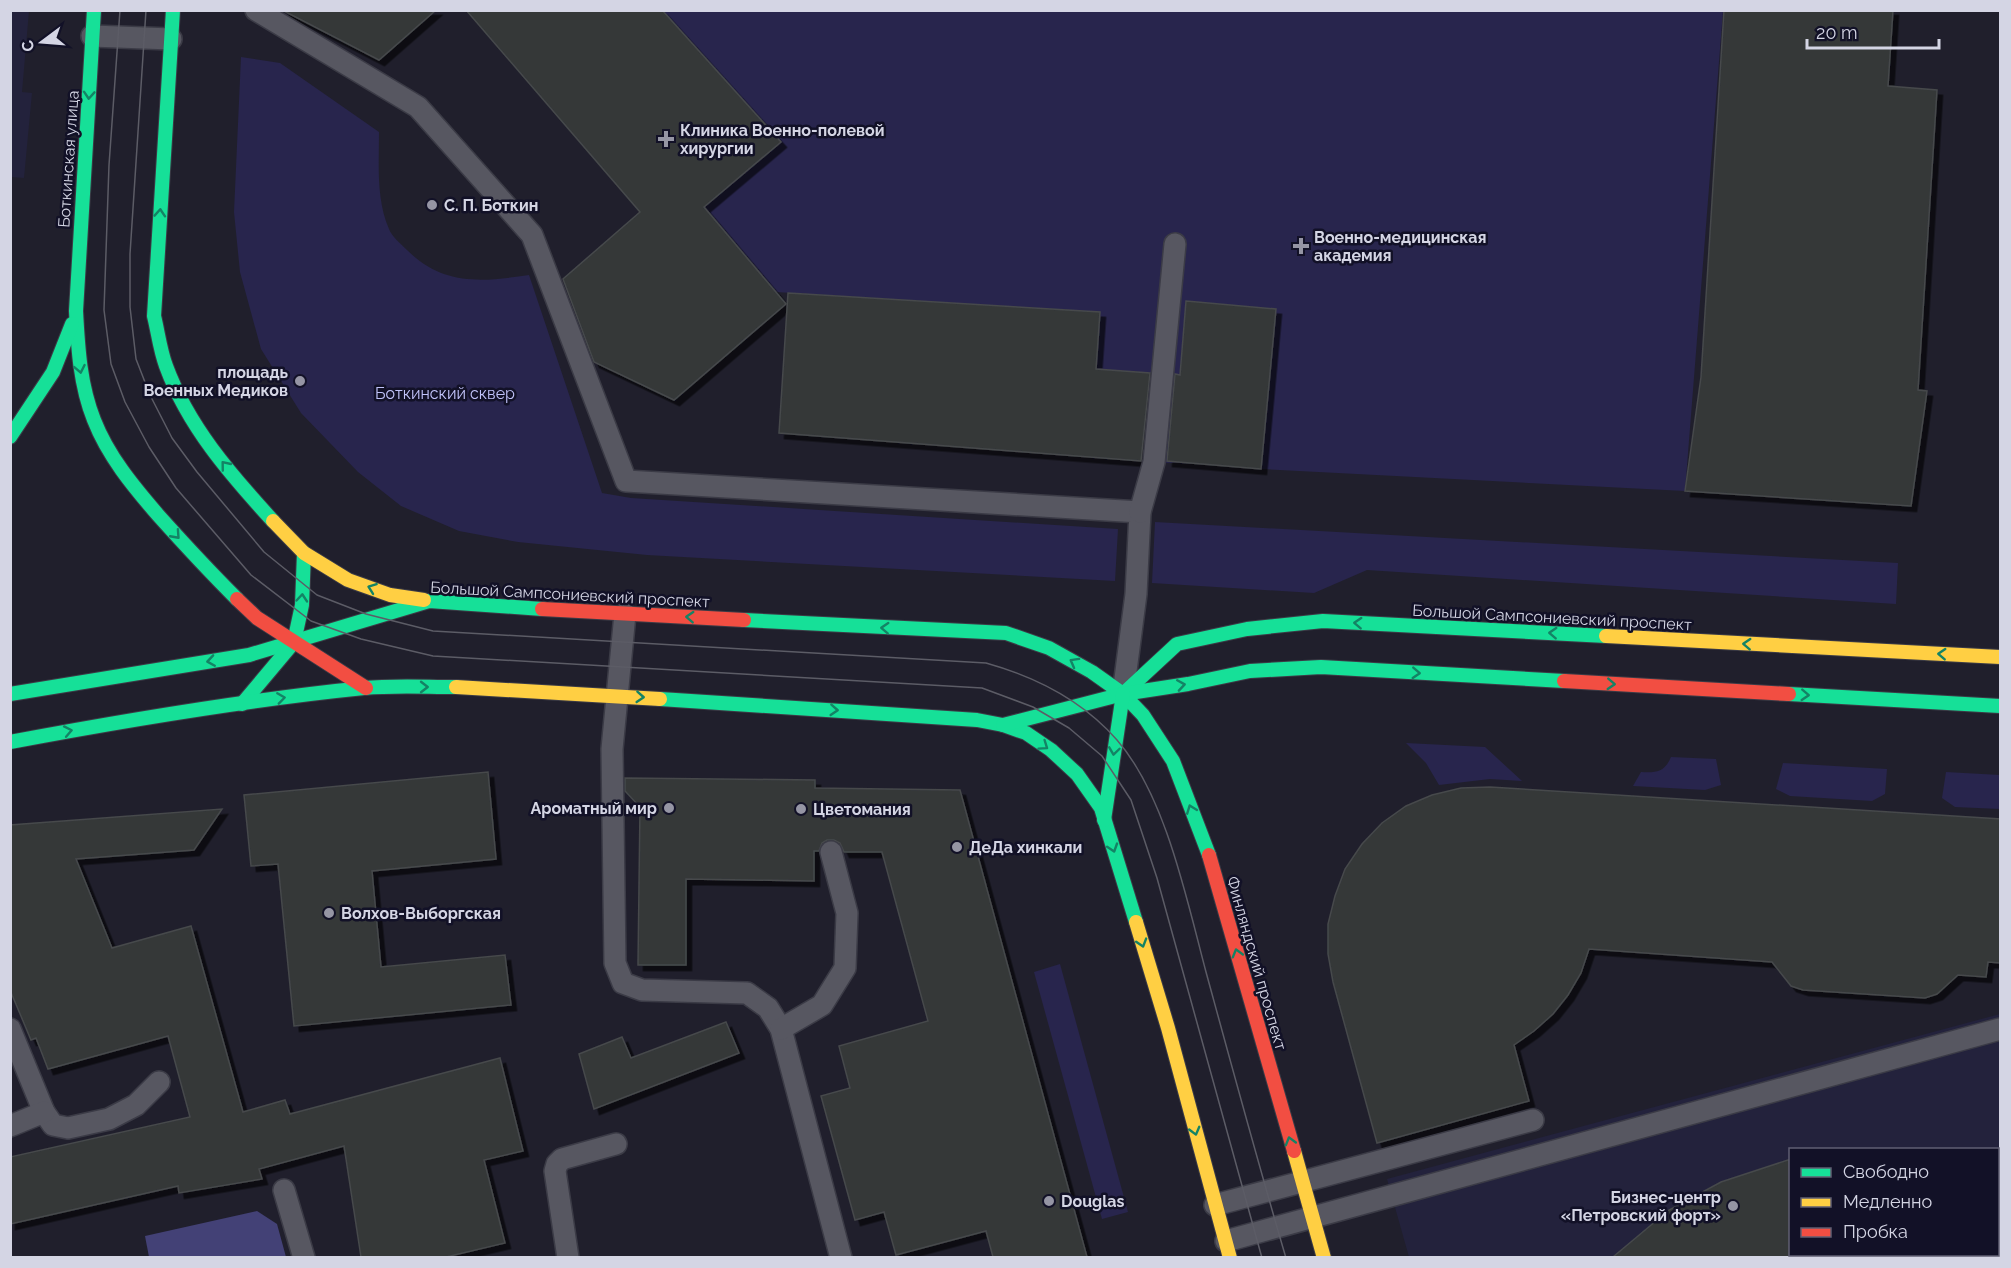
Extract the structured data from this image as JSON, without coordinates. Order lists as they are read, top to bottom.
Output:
{
  "streets": {
    "main road": ["Боткинская улица", "Большой Сампсониевский проспект", "Финляндский проспект"]
  },
  "crossings": [
    ["Большой Сампсониевский проспект", "Финляндский проспект"]
  ],
  "one_way": ["Боткинская улица"],
  "parks": ["Боткинский сквер"],
  "places": {
    "health": ["Клиника Военно-полевой хирургии", "Военно-медицинская академия"],
    "other": [
      "С. П. Боткин",
      "площадь Военных Медиков",
      "Ароматный мир",
      "Цветомания",
      "ДеДа хинкали",
      "Волхов-Выборгская",
      "Douglas",
      "Бизнес-центр «Петровский форт»"
    ]
  },
  "legend": ["Свободно", "Медленно", "Пробка"],
  "scale_bar": "20 m",
  "north": "left"
}
